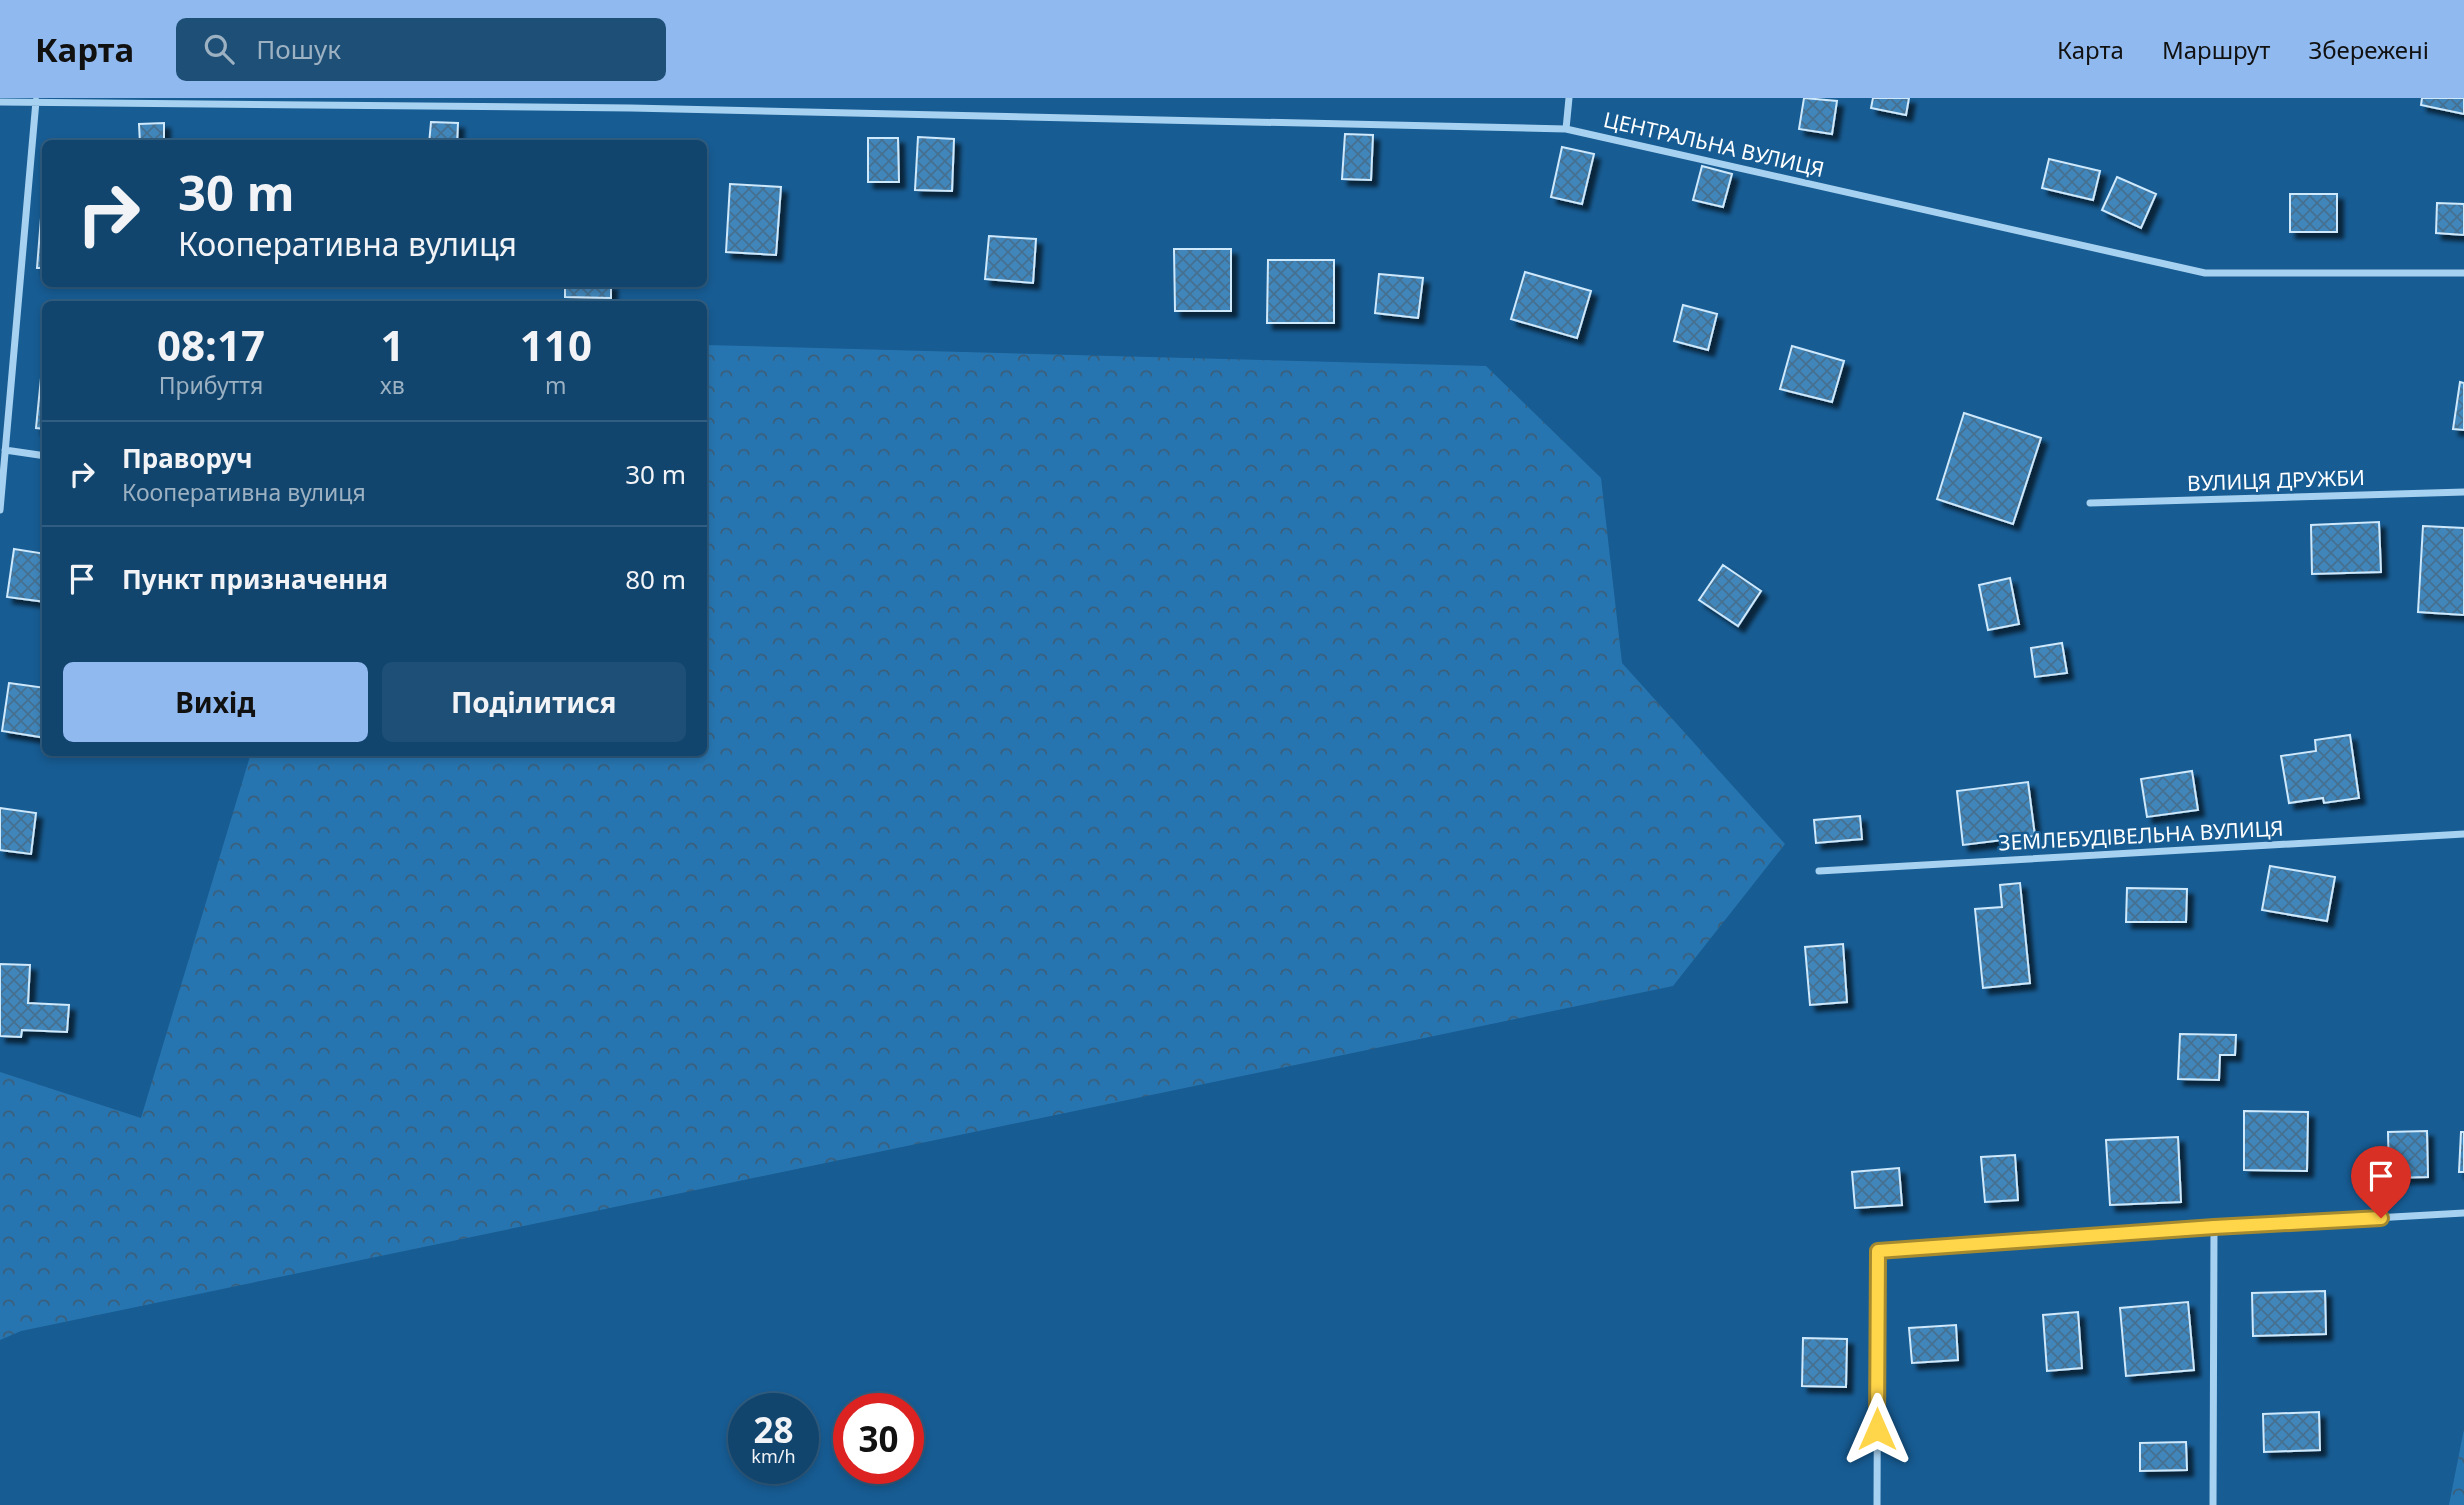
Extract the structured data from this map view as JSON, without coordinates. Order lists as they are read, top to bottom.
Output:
{
  "streets": {
    "street": ["ЦЕНТРАЛЬНА ВУЛИЦЯ", "ВУЛИЦЯ ДРУЖБИ", "ЗЕМЛЕБУДІВЕЛЬНА ВУЛИЦЯ"]
  },
  "page": {
    "header": "Карта",
    "search": "Пошук",
    "nav": ["Карта", "Маршрут", "Збережені"],
    "turn": ["30 m", "Кооперативна вулиця"],
    "eta": [
      "08:17",
      "Прибуття",
      "1",
      "хв",
      "110",
      "m"
    ],
    "list": [
      {
        "name": "Праворуч",
        "note": "Кооперативна вулиця",
        "value": "30 m"
      },
      {
        "name": "Пункт призначення",
        "value": "80 m"
      }
    ],
    "buttons": ["Вихід", "Поділитися"],
    "speed": "28 km/h",
    "limit": "30"
  }
}
